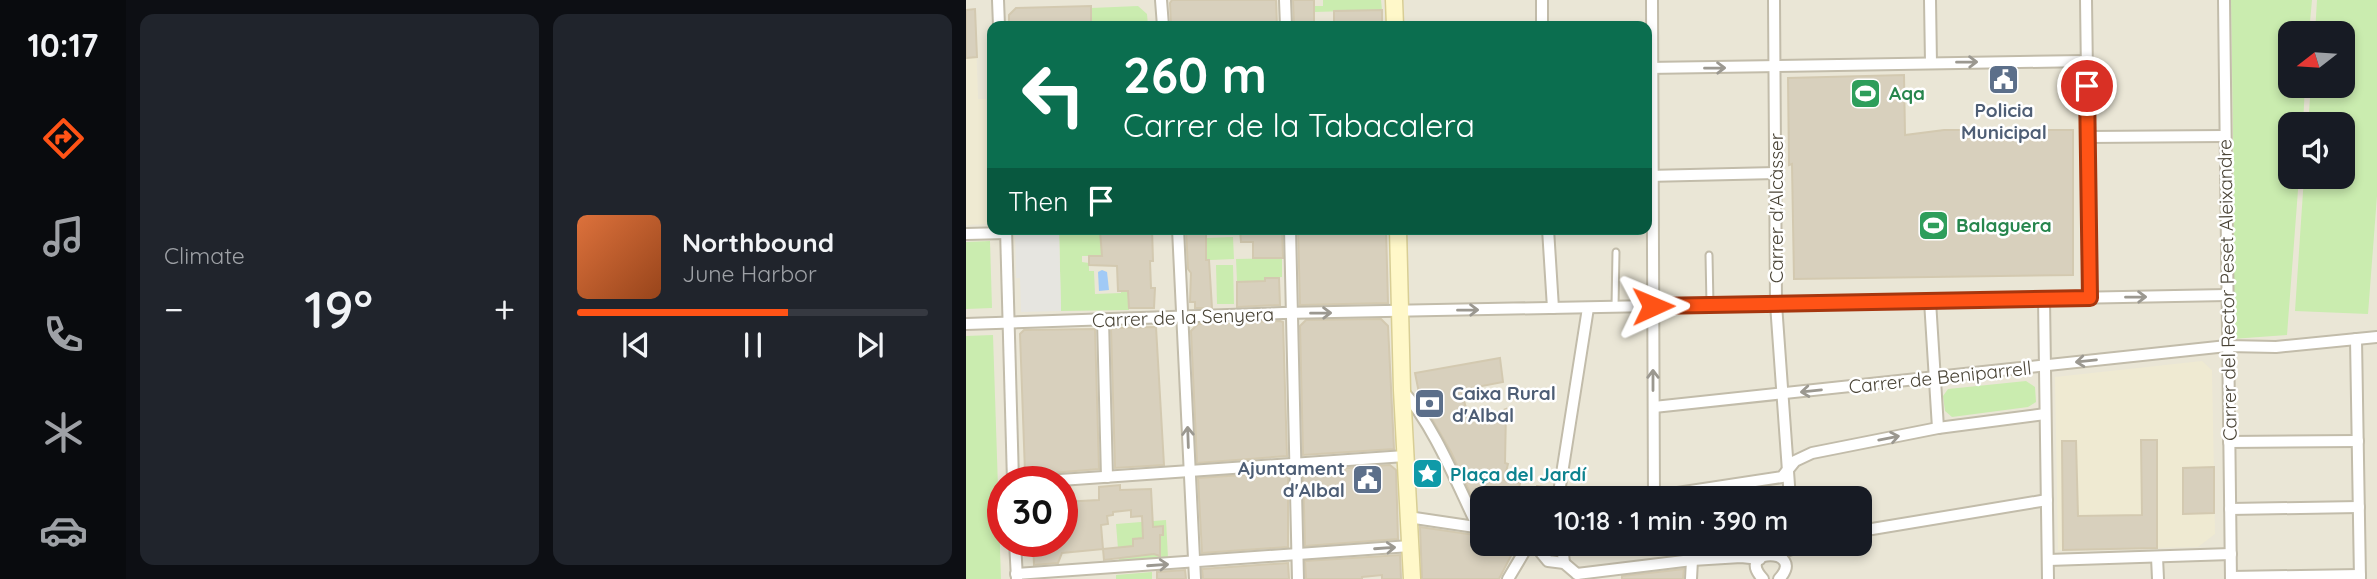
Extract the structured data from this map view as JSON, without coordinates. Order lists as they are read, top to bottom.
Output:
{
  "streets": {
    "street": [
      "Carrer d'Alcàsser",
      "Carrer del Rector Peset Aleixandre",
      "Carrer de la Senyera",
      "Carrer de Beniparrell"
    ]
  },
  "crossings": [
    ["Carrer d'Alcàsser", "Carrer de la Senyera"],
    ["Carrer d'Alcàsser", "Carrer de Beniparrell"],
    ["Carrer del Rector Peset Aleixandre", "Carrer de la Senyera"],
    ["Carrer del Rector Peset Aleixandre", "Carrer de Beniparrell"]
  ],
  "places": {
    "public building": ["Policia Municipal", "Ajuntament d'Albal"],
    "sports": ["Aqa", "Balaguera"],
    "bank": ["Caixa Rural d'Albal"],
    "place": ["Plaça del Jardí"]
  },
  "north": "left",
  "page": {
    "tabs": "10:17",
    "tile": "Climate",
    "turn": ["260 m", "Carrer de la Tabacalera"],
    "then": "Then",
    "song": ["Northbound", "June Harbor"],
    "heat": ["−", "19°", "+"],
    "limit": "30",
    "trip": "10:18 · 1 min · 390 m"
  }
}
